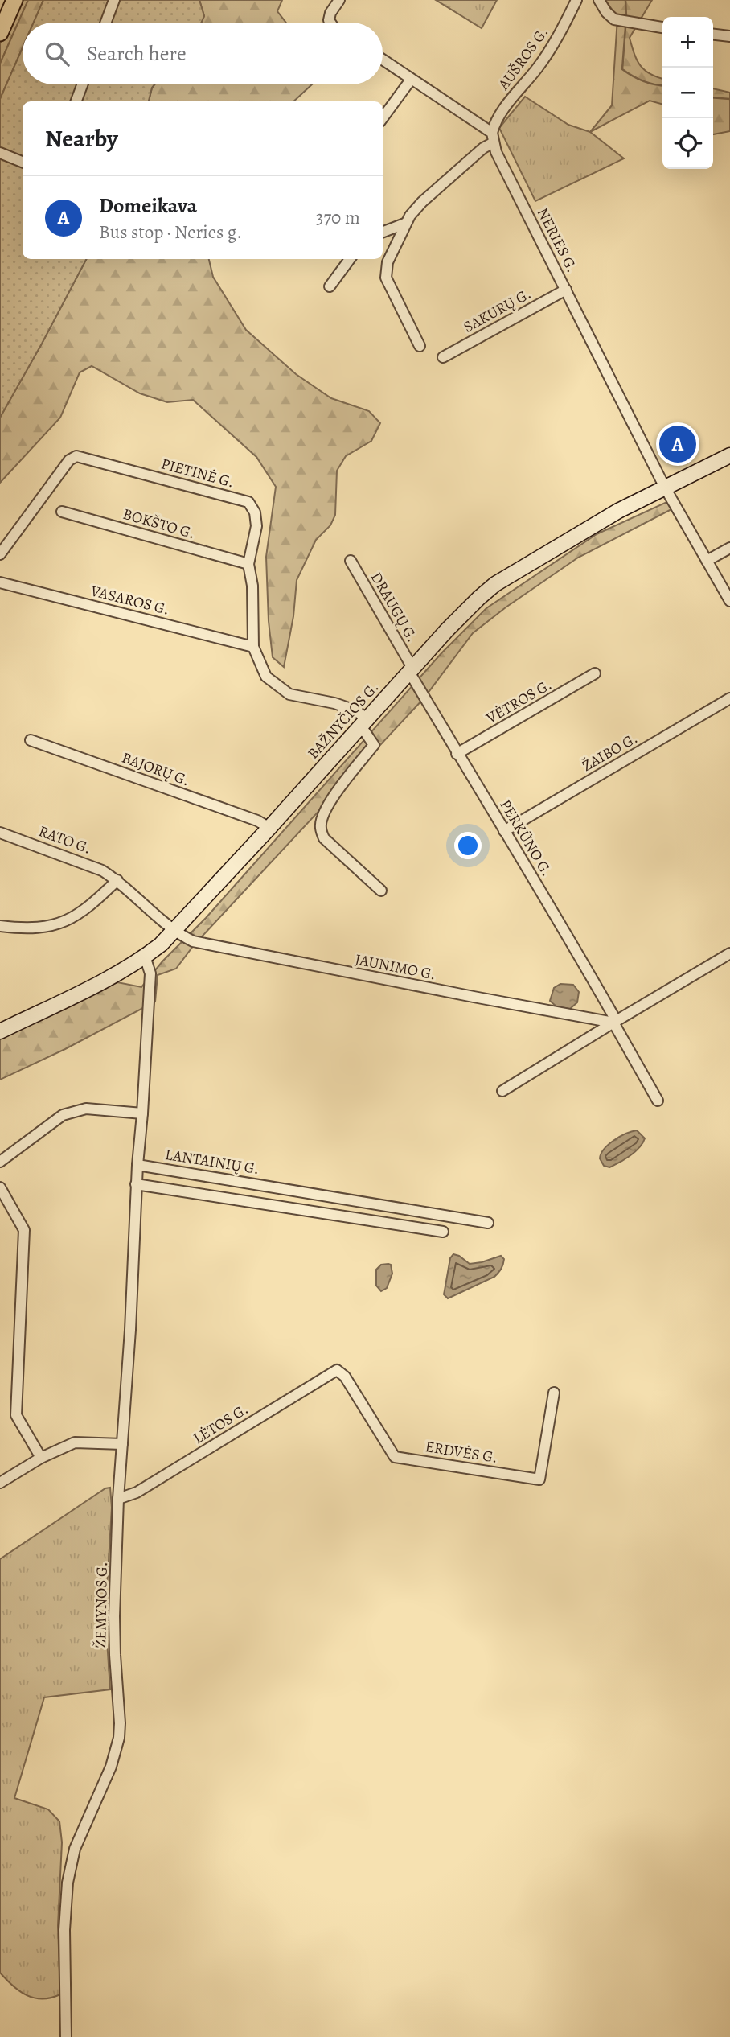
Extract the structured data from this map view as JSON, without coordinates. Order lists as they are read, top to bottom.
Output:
{
  "streets": {
    "main road": ["BAŽNYČIOS G."],
    "street": [
      "AUŠROS G.",
      "NERIES G.",
      "SAKURŲ G.",
      "PIETINĖ G.",
      "BOKŠTO G.",
      "VASAROS G.",
      "DRAUGŲ G.",
      "VĖTROS G.",
      "ŽAIBO G.",
      "BAJORŲ G.",
      "PERKŪNO G.",
      "RATO G.",
      "JAUNIMO G.",
      "LANTAINIŲ G.",
      "LĖTOS G.",
      "ERDVĖS G.",
      "ŽEMYNOS G."
    ]
  },
  "crossings": [
    ["AUŠROS G.", "NERIES G."],
    ["NERIES G.", "SAKURŲ G."],
    ["NERIES G.", "BAŽNYČIOS G."],
    ["PIETINĖ G.", "BOKŠTO G."],
    ["PIETINĖ G.", "VASAROS G."],
    ["PIETINĖ G.", "BAŽNYČIOS G."],
    ["DRAUGŲ G.", "BAŽNYČIOS G."],
    ["DRAUGŲ G.", "PERKŪNO G."],
    ["VĖTROS G.", "PERKŪNO G."],
    ["BAŽNYČIOS G.", "BAJORŲ G."],
    ["BAŽNYČIOS G.", "PERKŪNO G."],
    ["BAŽNYČIOS G.", "RATO G."],
    ["BAŽNYČIOS G.", "JAUNIMO G."],
    ["ŽAIBO G.", "PERKŪNO G."],
    ["PERKŪNO G.", "JAUNIMO G."],
    ["RATO G.", "JAUNIMO G."],
    ["LANTAINIŲ G.", "ŽEMYNOS G."],
    ["LĖTOS G.", "ERDVĖS G."],
    ["LĖTOS G.", "ŽEMYNOS G."]
  ],
  "page": {
    "map_buttons": ["+", "−"],
    "search": "Search here",
    "heading": "Nearby",
    "list": [
      {
        "mark": "A",
        "name": "Domeikava",
        "note": "Bus stop · Neries g.",
        "value": "370 m"
      }
    ],
    "pins": "A"
  }
}
